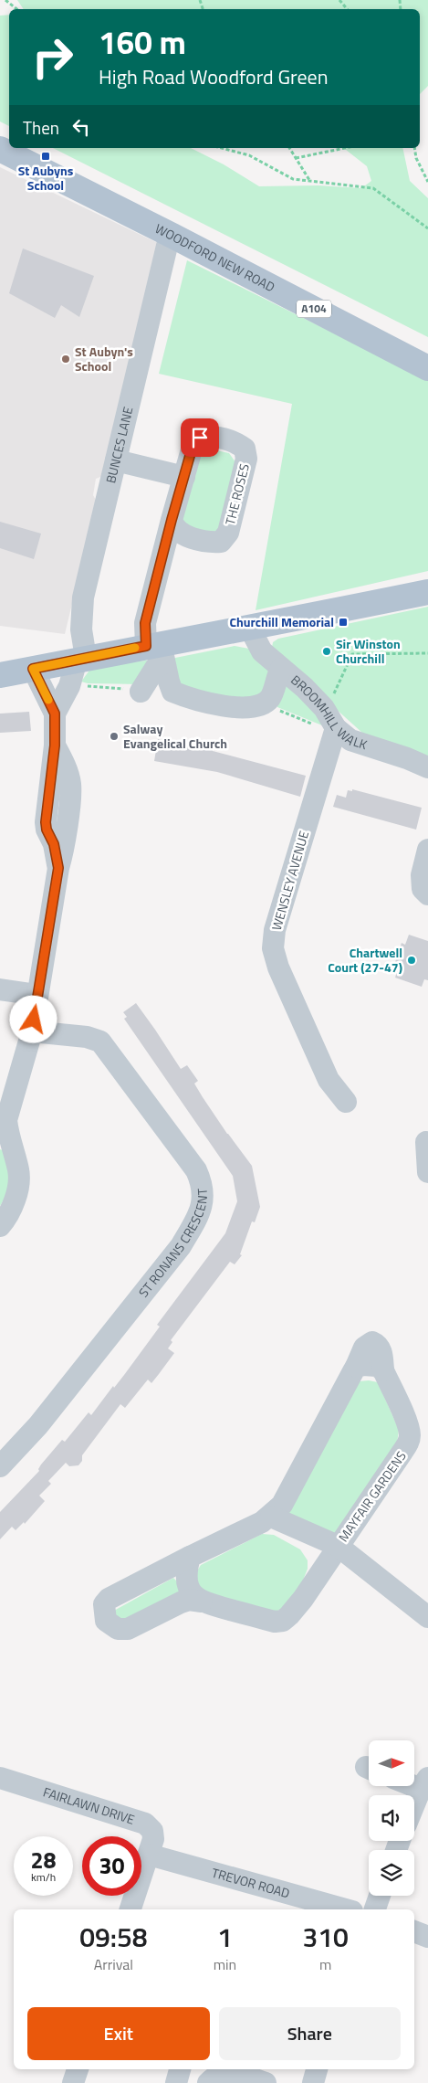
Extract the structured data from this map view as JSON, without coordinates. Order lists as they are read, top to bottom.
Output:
{
  "streets": {
    "main road": ["WOODFORD NEW ROAD", "A104"],
    "street": [
      "BUNCES LANE",
      "THE ROSES",
      "BROOMHILL WALK",
      "WENSLEY AVENUE",
      "ST RONANS CRESCENT",
      "MAYFAIR GARDENS",
      "FAIRLAWN DRIVE",
      "TREVOR ROAD"
    ]
  },
  "crossings": [
    ["WOODFORD NEW ROAD", "BUNCES LANE"],
    ["BROOMHILL WALK", "WENSLEY AVENUE"],
    ["FAIRLAWN DRIVE", "TREVOR ROAD"]
  ],
  "places": {
    "transit": ["St Aubyns School", "Churchill Memorial"],
    "other": [
      "St Aubyn's School",
      "Sir Winston Churchill",
      "Salway Evangelical Church",
      "Chartwell Court (27-47)"
    ]
  },
  "north": "right",
  "page": {
    "turn": ["160 m", "High Road Woodford Green"],
    "then": "Then",
    "speed": "28 km/h",
    "limit": "30",
    "eta": [
      "09:58",
      "Arrival",
      "1",
      "min",
      "310",
      "m"
    ],
    "buttons": ["Exit", "Share"]
  }
}
